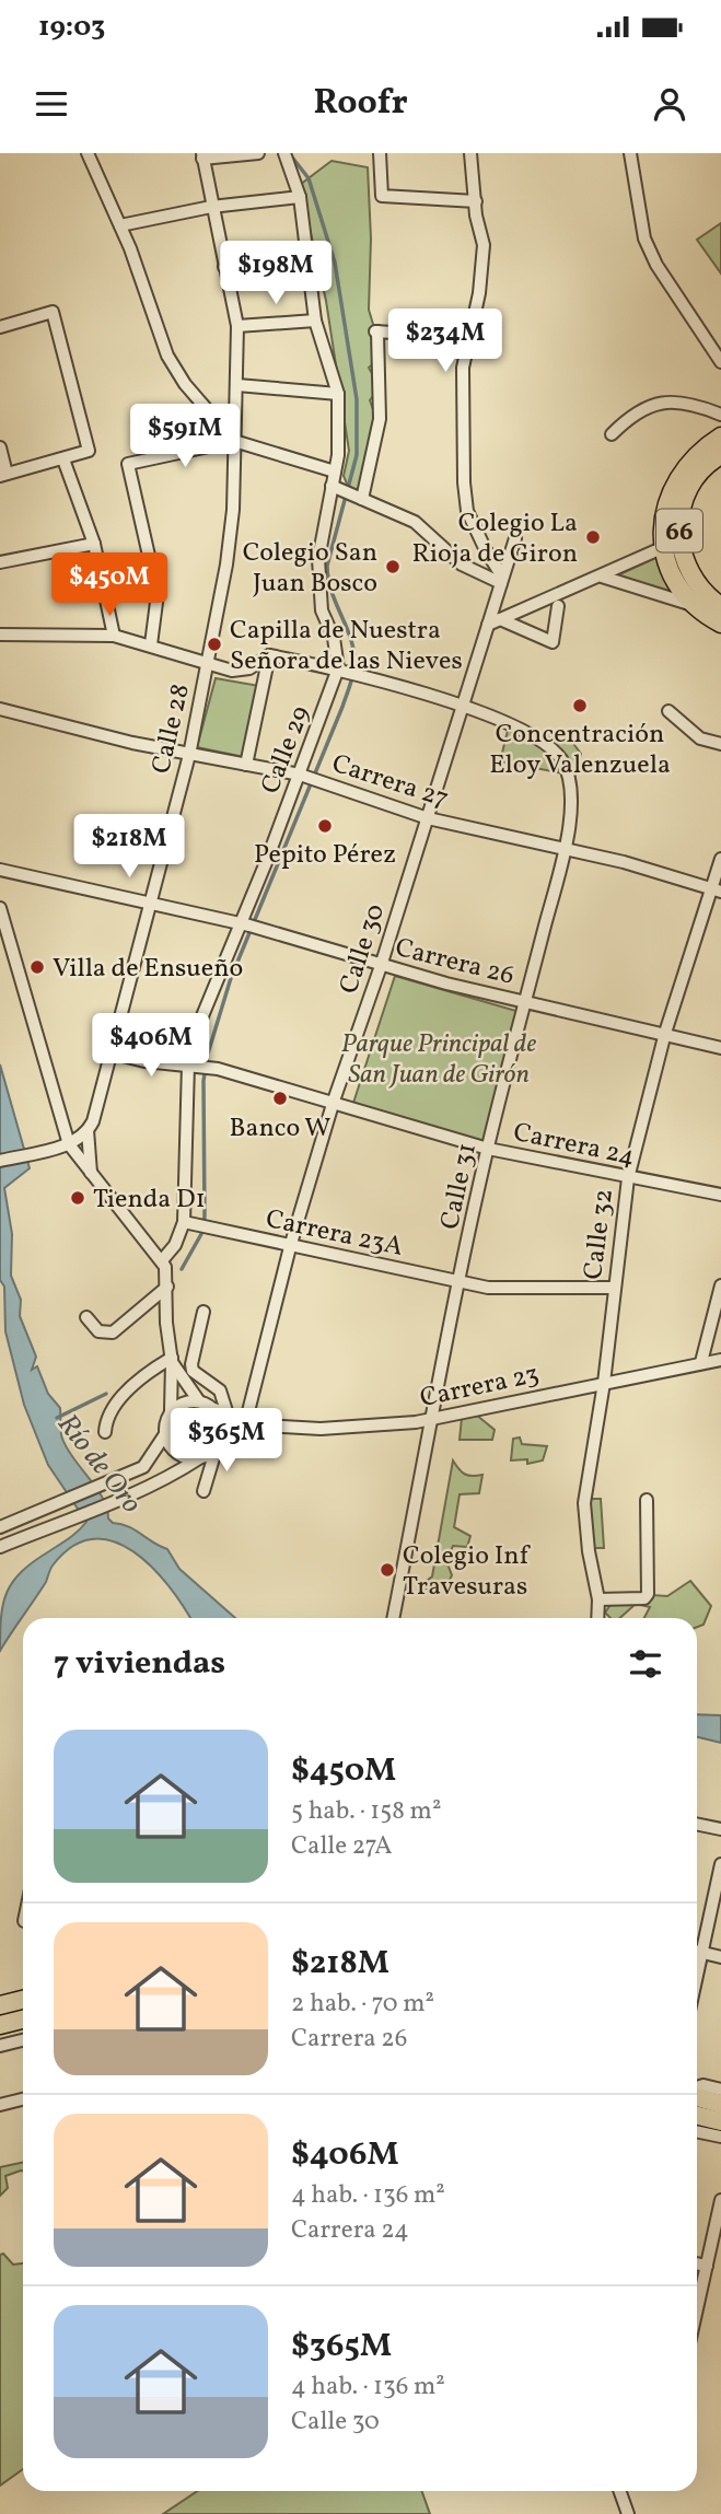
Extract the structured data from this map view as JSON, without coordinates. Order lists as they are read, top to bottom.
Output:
{
  "streets": {
    "highway": ["66"],
    "street": [
      "Calle 28",
      "Calle 29",
      "Carrera 27",
      "Calle 30",
      "Carrera 26",
      "Carrera 24",
      "Calle 31",
      "Carrera 23A",
      "Calle 32",
      "Carrera 23"
    ]
  },
  "crossings": [
    ["Calle 28", "Carrera 27"],
    ["Calle 28", "Carrera 26"],
    ["Calle 28", "Carrera 24"],
    ["Calle 29", "Carrera 27"],
    ["Calle 29", "Carrera 26"],
    ["Calle 29", "Carrera 24"],
    ["Calle 29", "Carrera 23A"],
    ["Carrera 27", "Calle 30"],
    ["Carrera 27", "Calle 31"],
    ["Carrera 27", "Calle 32"],
    ["Calle 30", "Carrera 26"],
    ["Calle 30", "Carrera 24"],
    ["Calle 30", "Calle 31"],
    ["Calle 30", "Carrera 23A"],
    ["Calle 30", "Carrera 23"],
    ["Carrera 26", "Calle 31"],
    ["Carrera 26", "Calle 32"],
    ["Carrera 24", "Calle 31"],
    ["Carrera 24", "Calle 32"],
    ["Calle 31", "Carrera 23A"],
    ["Calle 31", "Carrera 23"],
    ["Carrera 23A", "Calle 32"],
    ["Calle 32", "Carrera 23"]
  ],
  "water": ["Río de Oro"],
  "parks": ["Parque Principal de San Juan de Girón"],
  "places": [
    "Colegio La Rioja de Giron",
    "Colegio San Juan Bosco",
    "Capilla de Nuestra Señora de las Nieves",
    "Concentración Eloy Valenzuela",
    "Pepito Pérez",
    "Villa de Ensueño",
    "Banco W",
    "Tienda D1",
    "Colegio Inf Travesuras"
  ],
  "page": {
    "status": "19:03",
    "header": "Roofr",
    "price": [
      "$198M",
      "$234M",
      "$591M",
      "$450M",
      "$218M",
      "$406M",
      "$365M"
    ],
    "heading": "7 viviendas",
    "list": [
      {
        "name": "$450M",
        "note": "5 hab. · 158 m² · Calle 27A"
      },
      {
        "name": "$218M",
        "note": "2 hab. · 70 m² · Carrera 26"
      },
      {
        "name": "$406M",
        "note": "4 hab. · 136 m² · Carrera 24"
      },
      {
        "name": "$365M",
        "note": "4 hab. · 136 m² · Calle 30"
      }
    ]
  }
}
